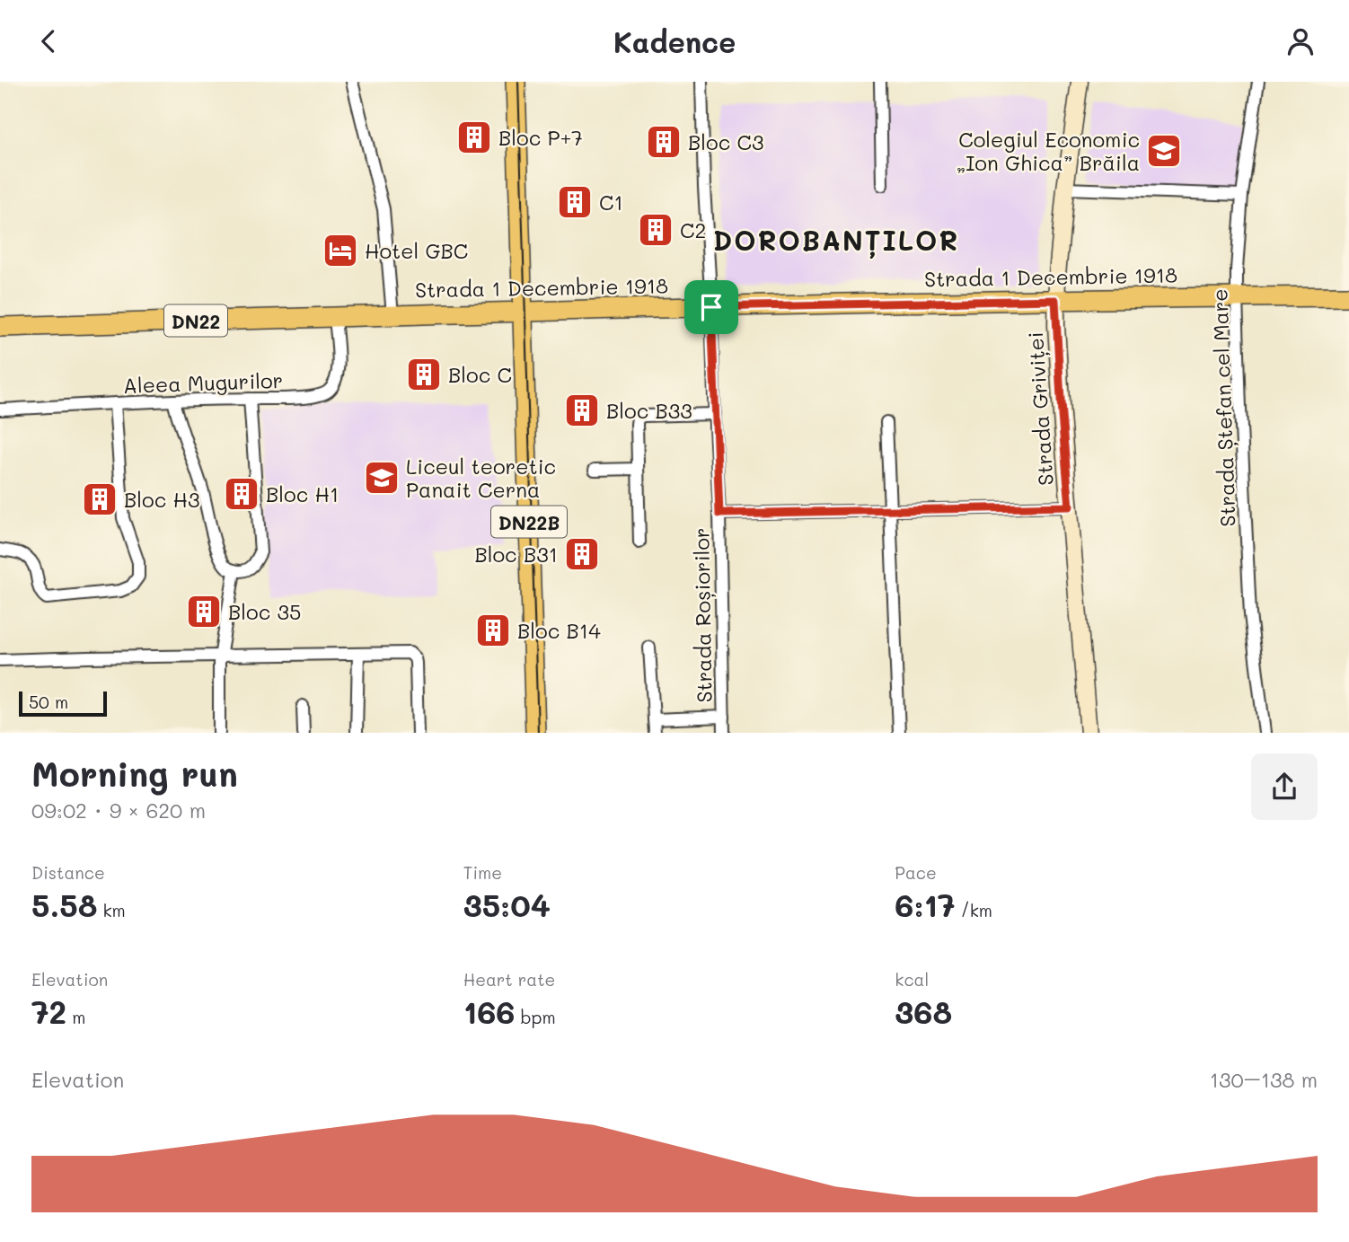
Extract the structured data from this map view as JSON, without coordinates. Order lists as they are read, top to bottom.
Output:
{
  "streets": {
    "main road": [
      "Strada 1 Decembrie 1918",
      "DN22",
      "Strada Griviței",
      "DN22B"
    ],
    "street": ["Aleea Mugurilor", "Strada Ștefan cel Mare", "Strada Roșiorilor"]
  },
  "crossings": [
    ["Strada 1 Decembrie 1918", "Aleea Mugurilor"],
    ["Strada 1 Decembrie 1918", "Strada Ștefan cel Mare"],
    ["Strada 1 Decembrie 1918", "Strada Griviței"],
    ["Strada 1 Decembrie 1918", "DN22B"],
    ["Strada 1 Decembrie 1918", "Strada Roșiorilor"]
  ],
  "districts": ["DOROBANȚILOR"],
  "places": {
    "building": [
      "Bloc P+7",
      "Bloc C3",
      "C1",
      "C2",
      "Bloc C",
      "Bloc B33",
      "Bloc H1",
      "Bloc H3",
      "Bloc B31",
      "Bloc 35",
      "Bloc B14"
    ],
    "school or university": ["Colegiul Economic „Ion Ghica” Brăila", "Liceul teoretic Panait Cerna"],
    "hotel": ["Hotel GBC"]
  },
  "scale_bar": "50 m",
  "page": {
    "header": "Kadence",
    "scale": "50 m",
    "heading": ["Morning run", "09:02 · 9 × 620 m"],
    "stats": [
      ["Distance", "5.58 km"],
      ["Time", "35:04"],
      ["Pace", "6:17 /km"],
      ["Elevation", "72 m"],
      ["Heart rate", "166 bpm"],
      ["kcal", "368"]
    ],
    "chart": ["Elevation", "130–138 m"]
  }
}
